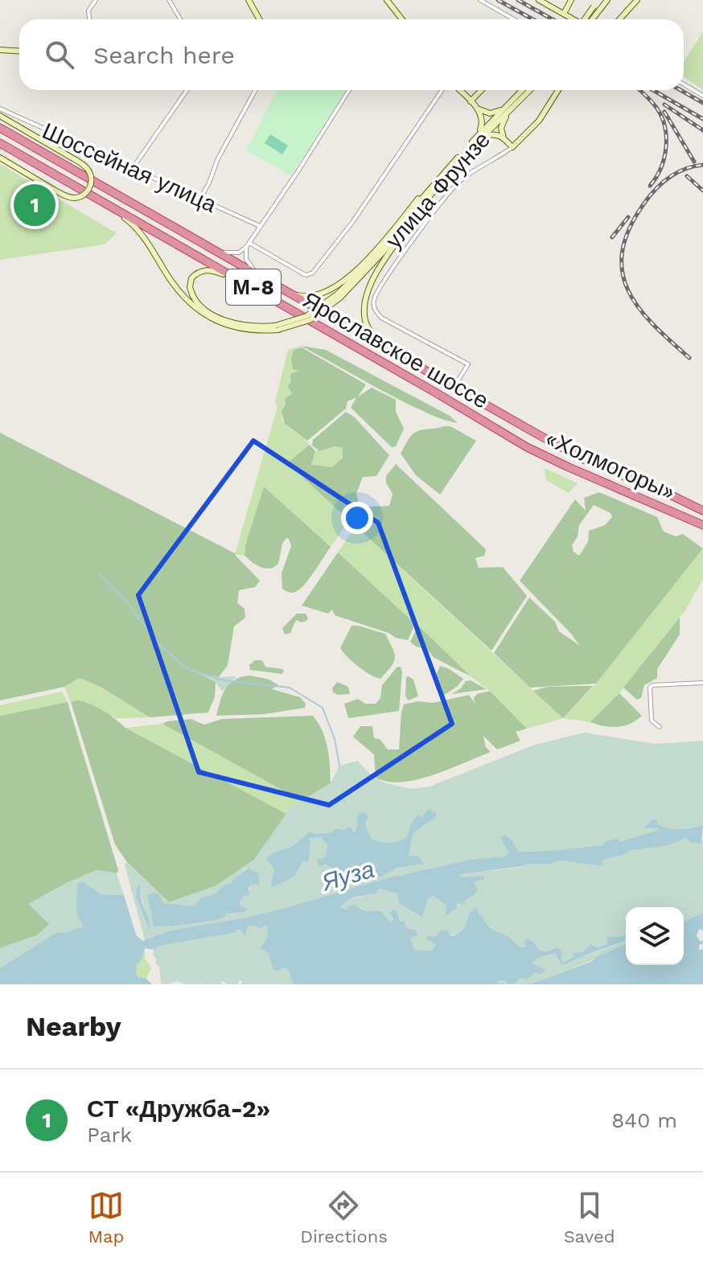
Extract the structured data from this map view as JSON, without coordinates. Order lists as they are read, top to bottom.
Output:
{
  "streets": {
    "highway": ["М-8", "Ярославское шоссе", "«Холмогоры»"],
    "main road": ["улица Фрунзе"],
    "street": ["Шоссейная улица"]
  },
  "crossings": [
    ["Ярославское шоссе", "«Холмогоры»"]
  ],
  "water": ["Яуза"],
  "page": {
    "search": "Search here",
    "pins": "1",
    "heading": "Nearby",
    "list": [
      {
        "mark": "1",
        "name": "СТ «Дружба-2»",
        "note": "Park",
        "value": "840 m"
      }
    ],
    "nav": ["Map", "Directions", "Saved"]
  }
}
